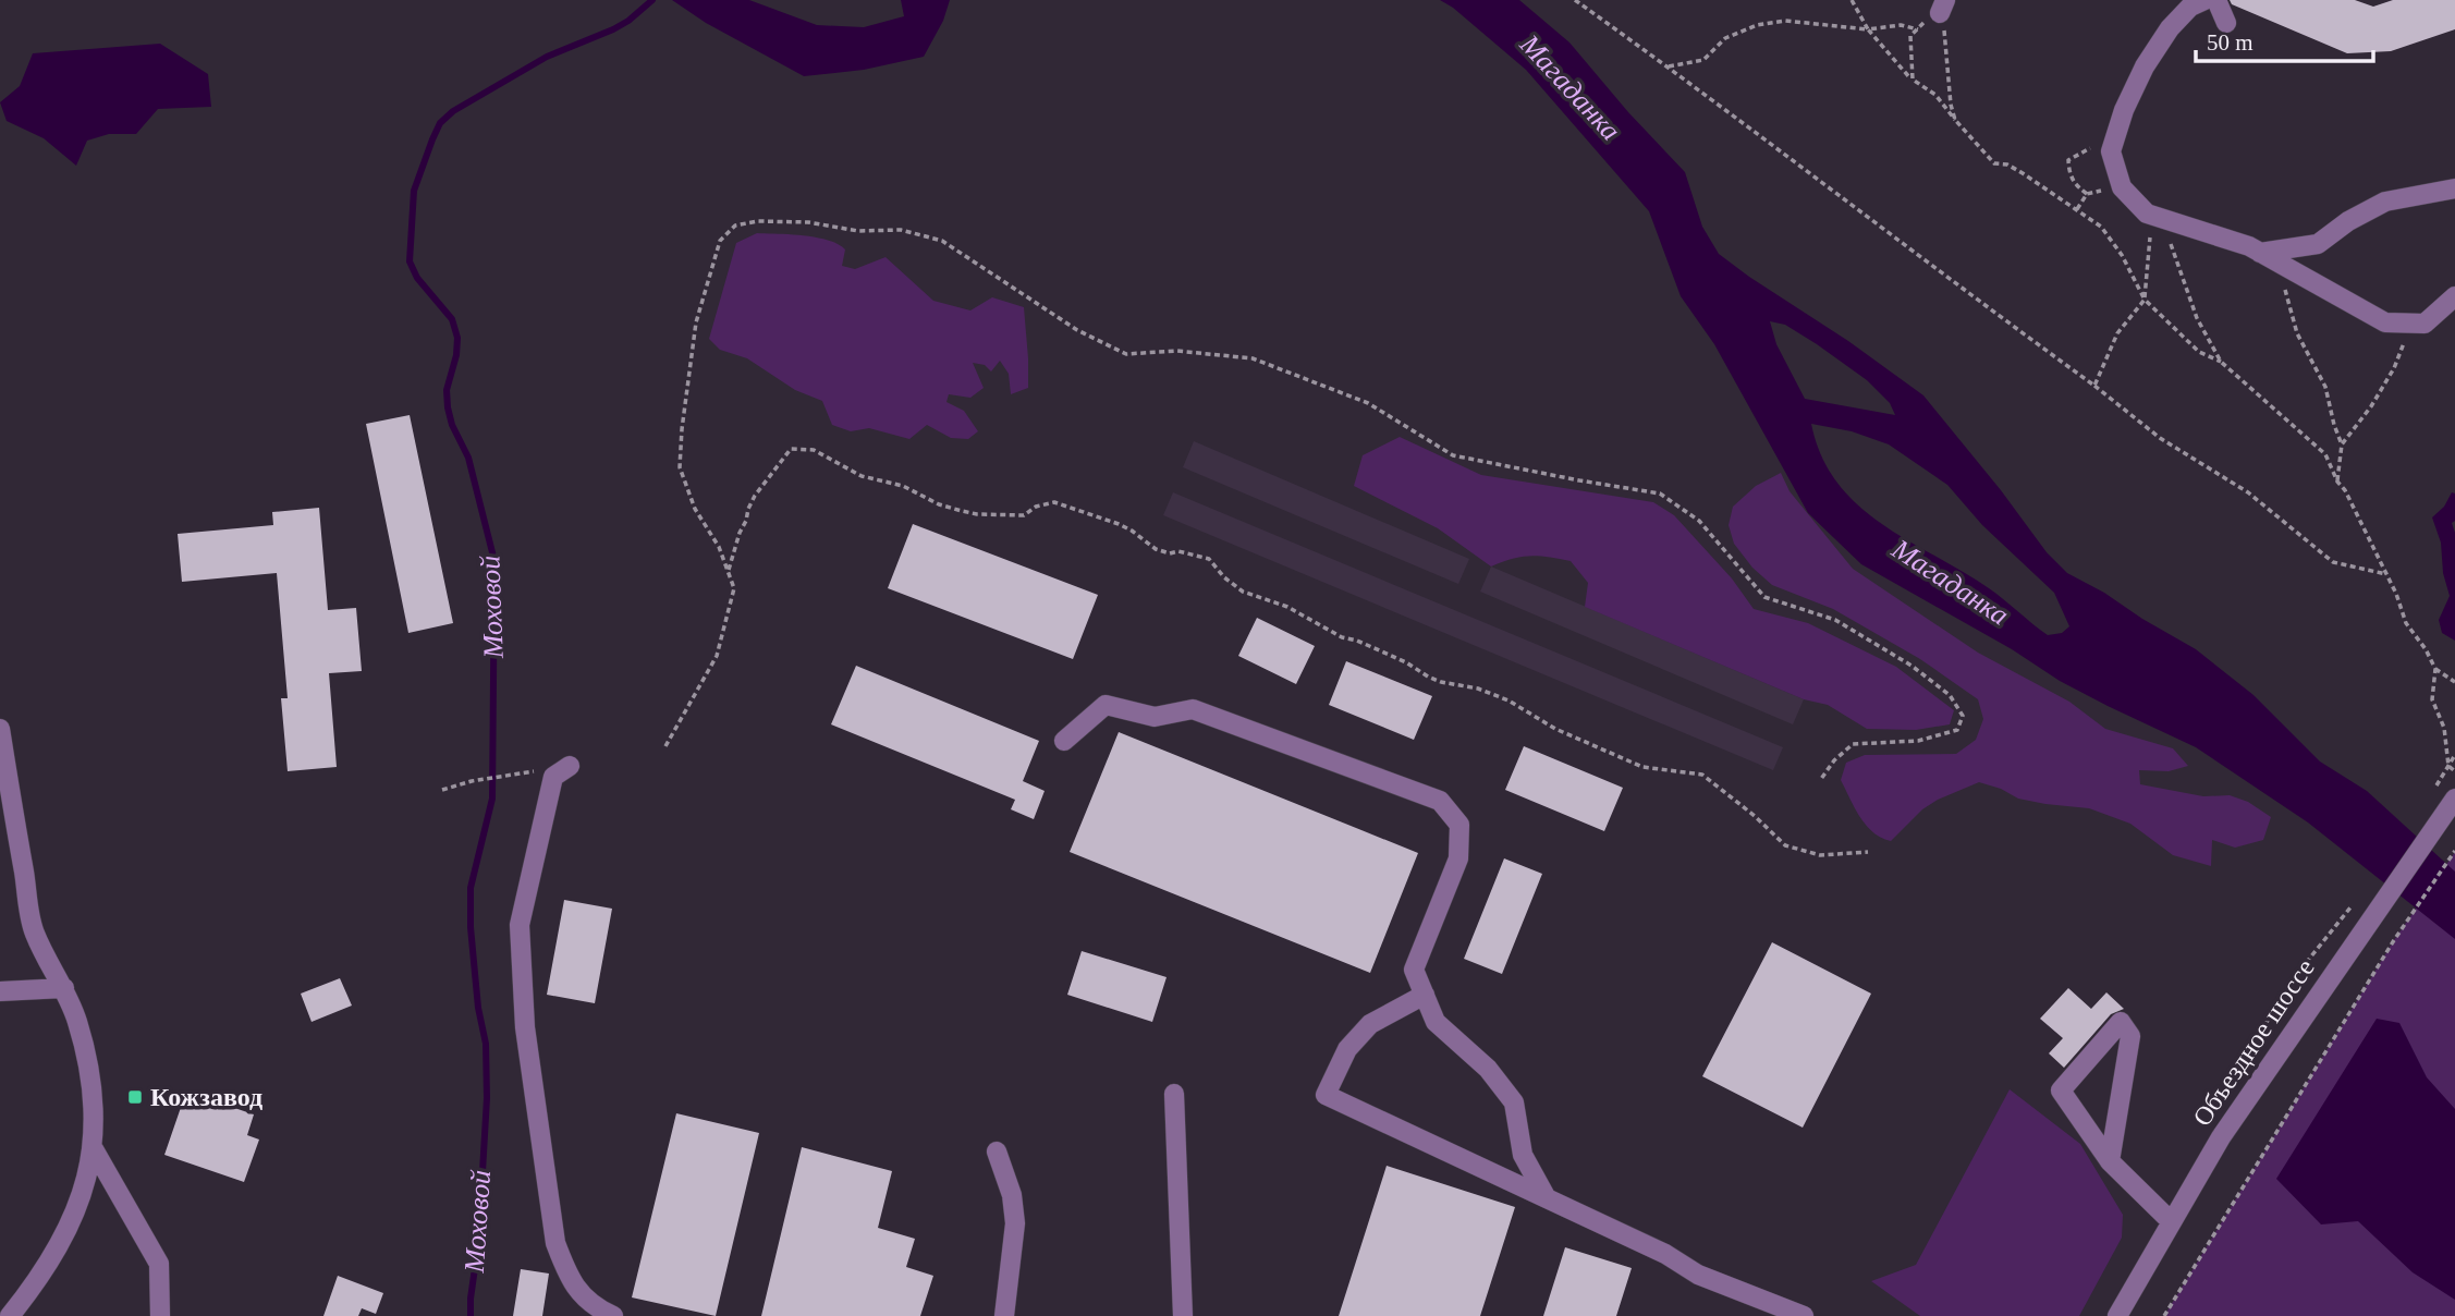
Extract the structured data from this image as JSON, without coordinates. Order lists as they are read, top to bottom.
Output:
{
  "streets": {
    "street": ["Объездное шоссе"]
  },
  "water": ["Магаданка", "Моховой"],
  "places": {
    "transit": ["Кожзавод"]
  },
  "scale_bar": "50 m"
}
